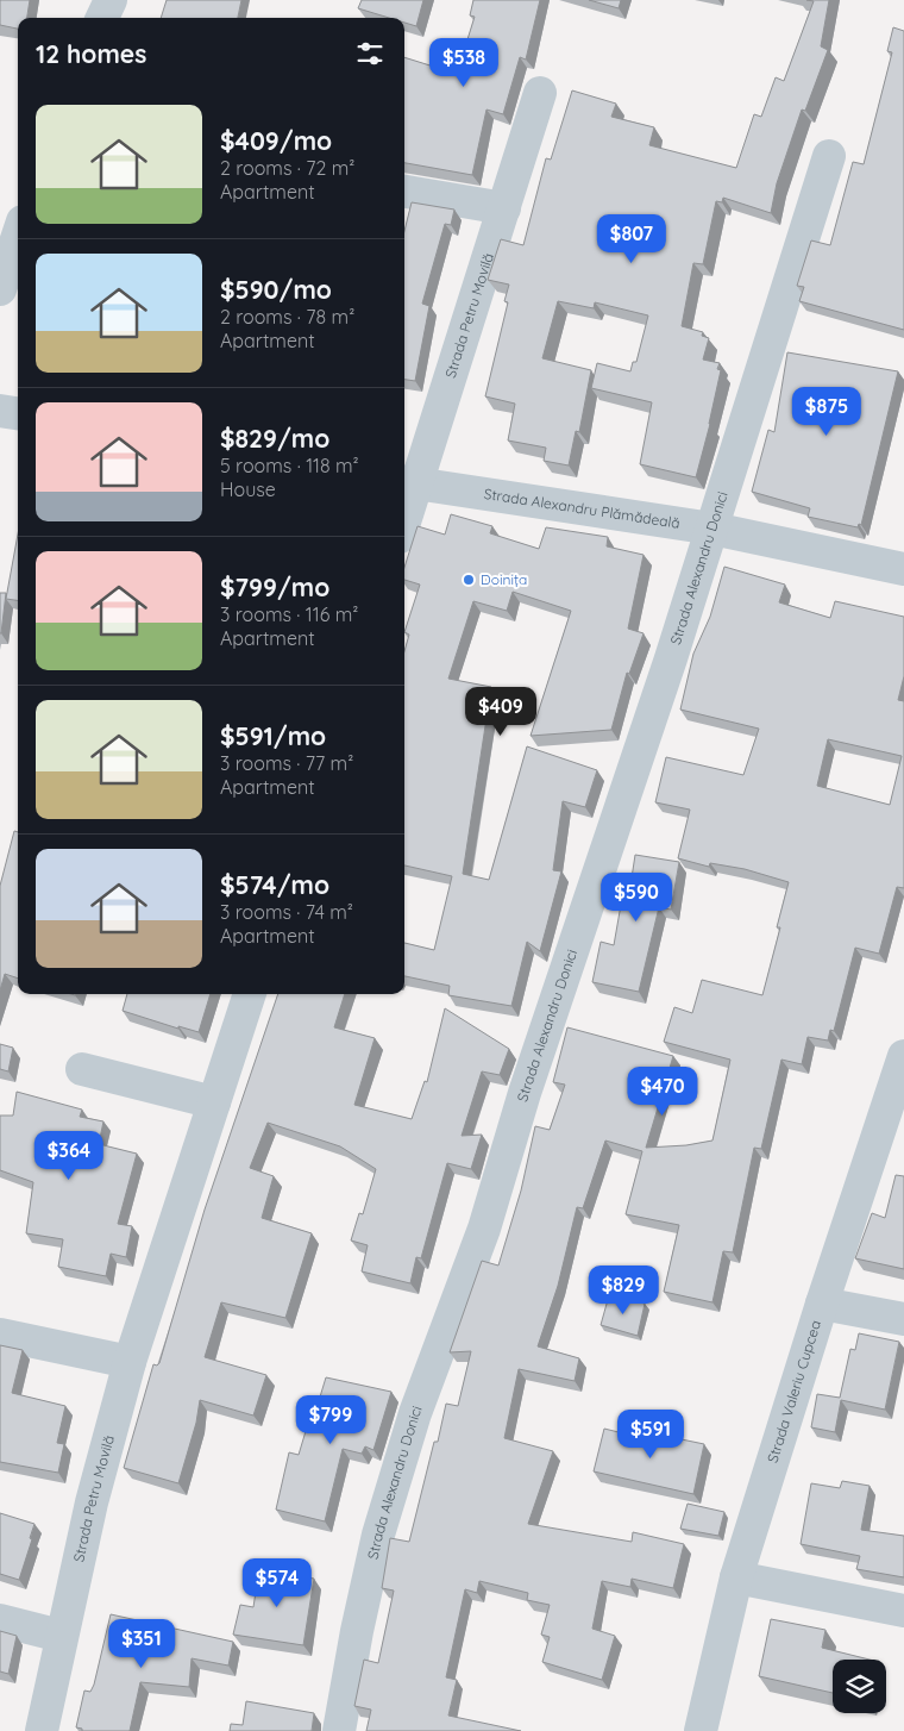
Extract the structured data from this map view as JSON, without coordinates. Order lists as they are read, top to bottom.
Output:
{
  "streets": {
    "street": [
      "Strada Petru Movilă",
      "Strada Alexandru Plămădeală",
      "Strada Alexandru Donici",
      "Strada Valeriu Cupcea"
    ]
  },
  "crossings": [
    ["Strada Petru Movilă", "Strada Alexandru Plămădeală"],
    ["Strada Alexandru Plămădeală", "Strada Alexandru Donici"]
  ],
  "places": ["Doinița"],
  "page": {
    "heading": "12 homes",
    "price": [
      "$538",
      "$807",
      "$875",
      "$409",
      "$590",
      "$470",
      "$364",
      "$829",
      "$799",
      "$591",
      "$574",
      "$351"
    ],
    "list": [
      {
        "name": "$409/mo",
        "note": "2 rooms · 72 m² · Apartment"
      },
      {
        "name": "$590/mo",
        "note": "2 rooms · 78 m² · Apartment"
      },
      {
        "name": "$829/mo",
        "note": "5 rooms · 118 m² · House"
      },
      {
        "name": "$799/mo",
        "note": "3 rooms · 116 m² · Apartment"
      },
      {
        "name": "$591/mo",
        "note": "3 rooms · 77 m² · Apartment"
      },
      {
        "name": "$574/mo",
        "note": "3 rooms · 74 m² · Apartment"
      }
    ]
  }
}
